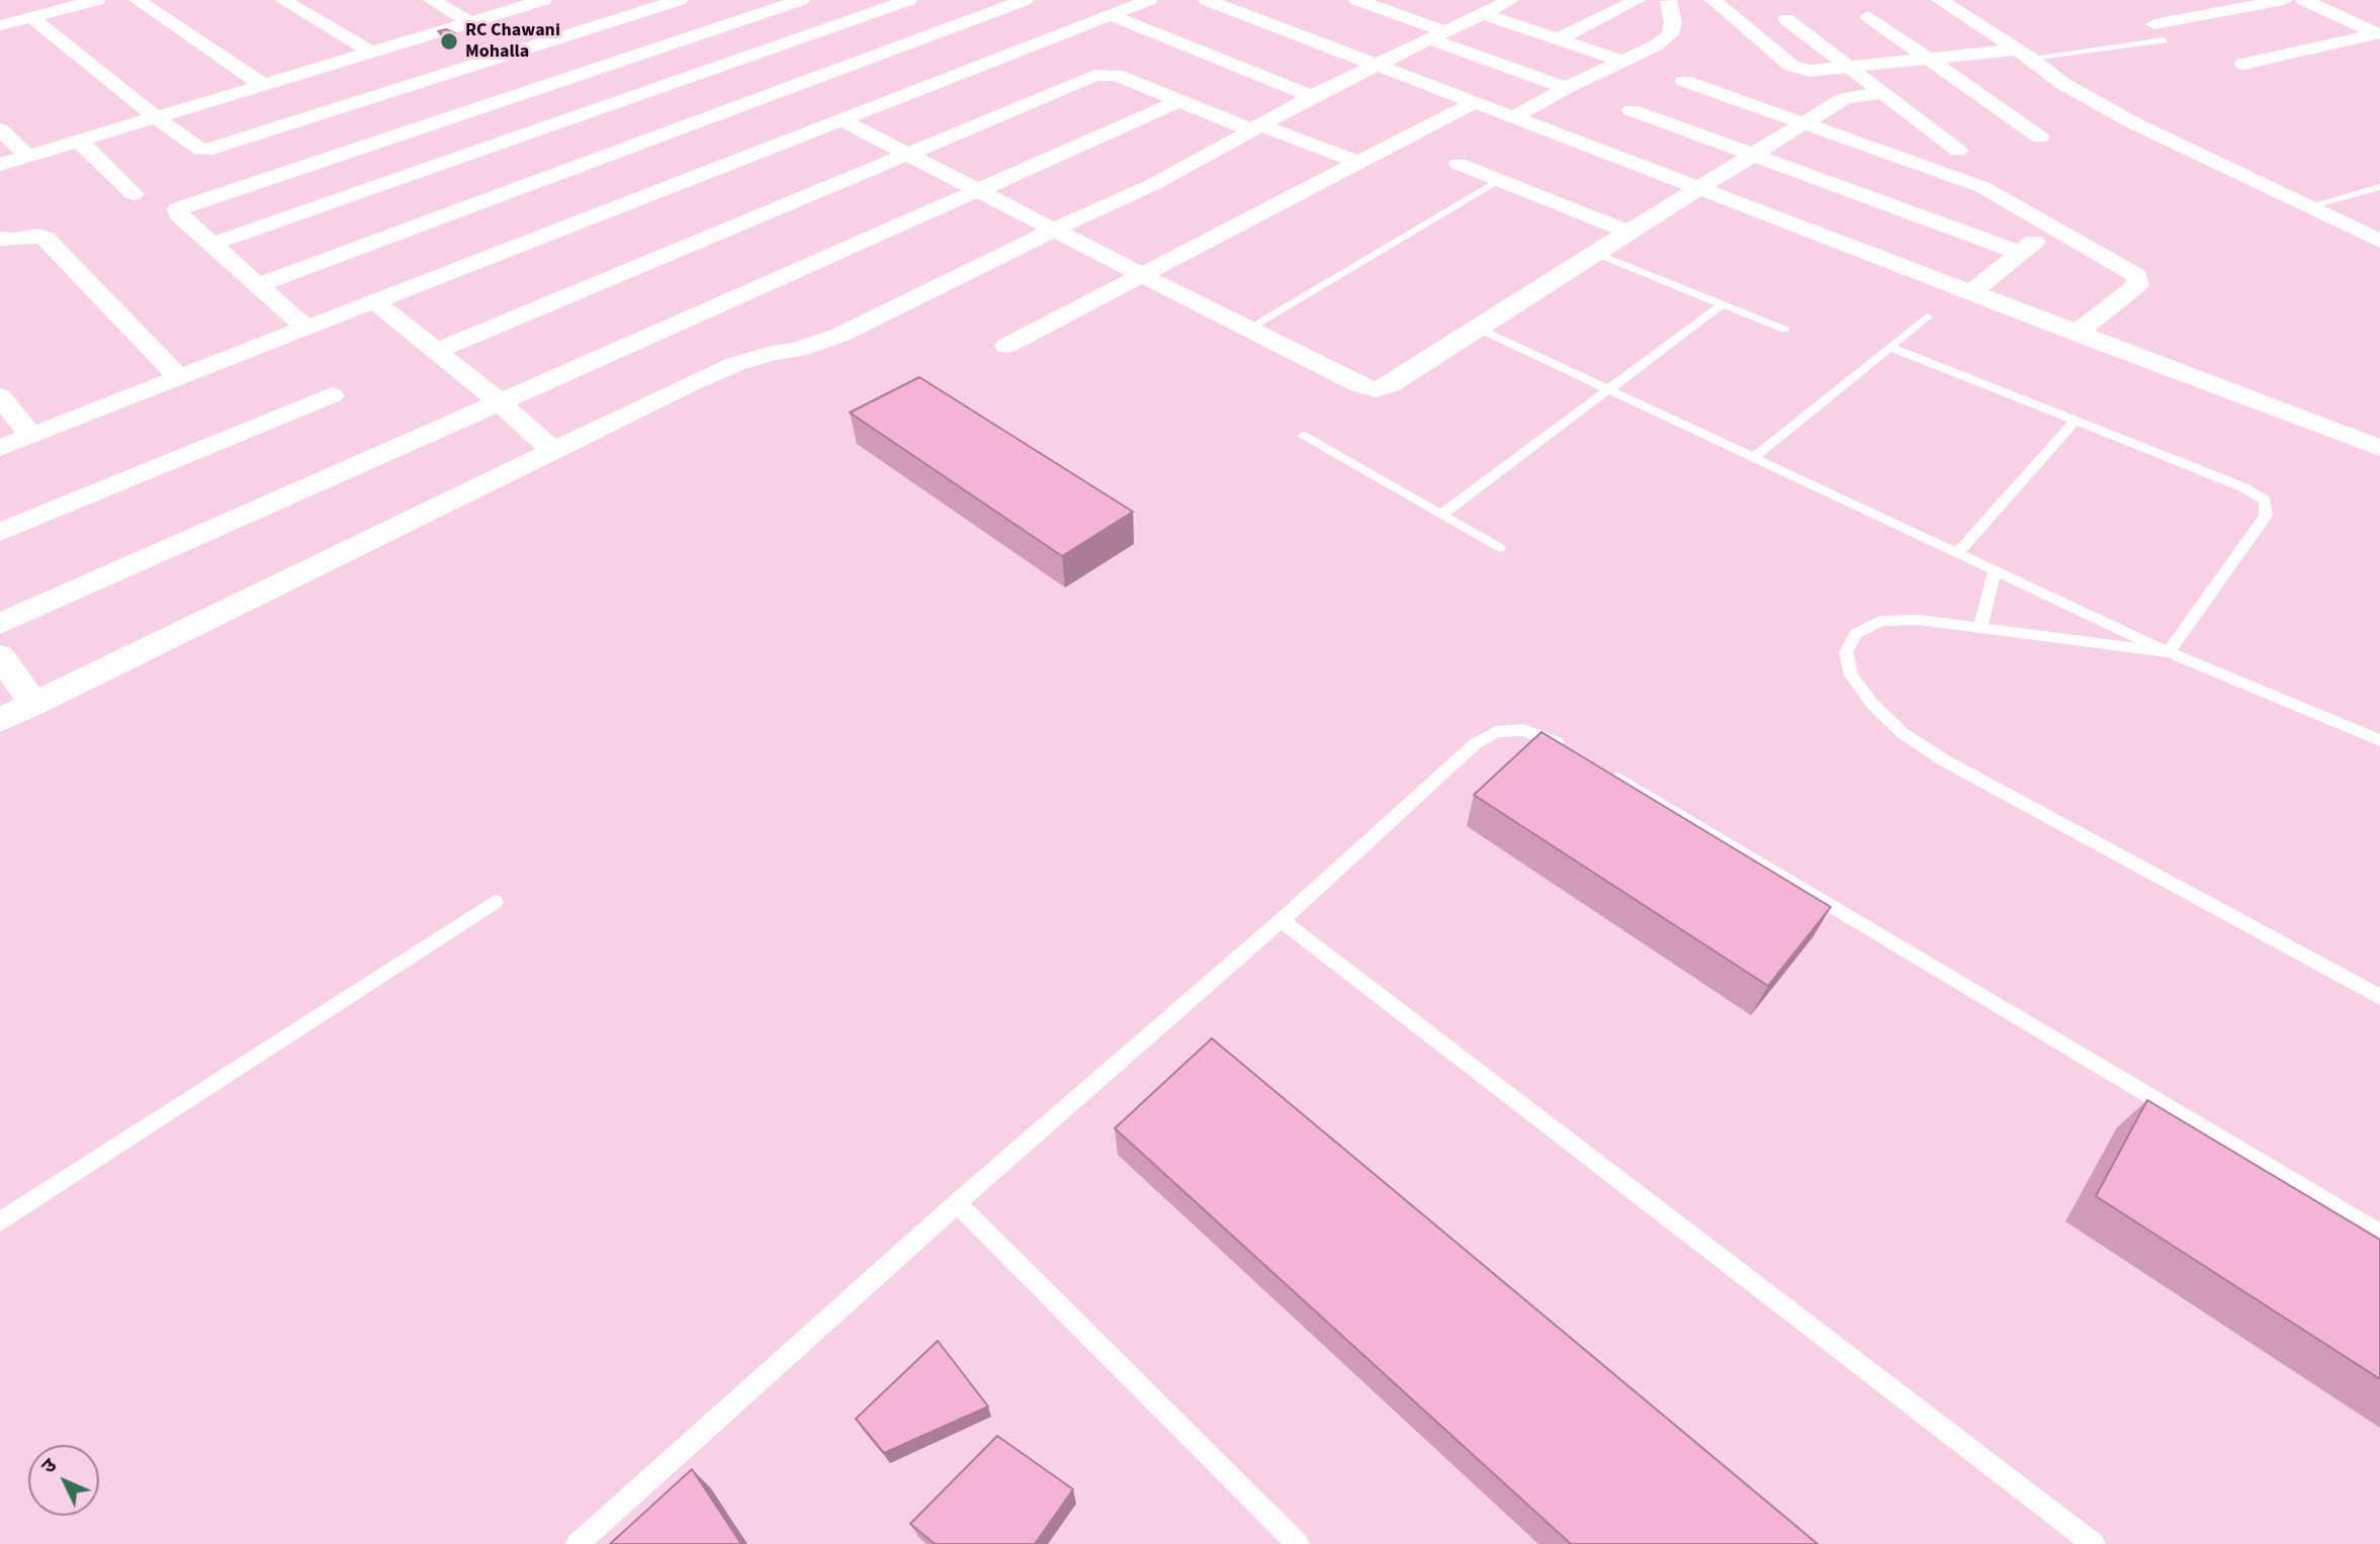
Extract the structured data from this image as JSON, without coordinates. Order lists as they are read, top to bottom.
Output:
{
  "places": ["RC Chawani Mohalla"],
  "north": "top left"
}
